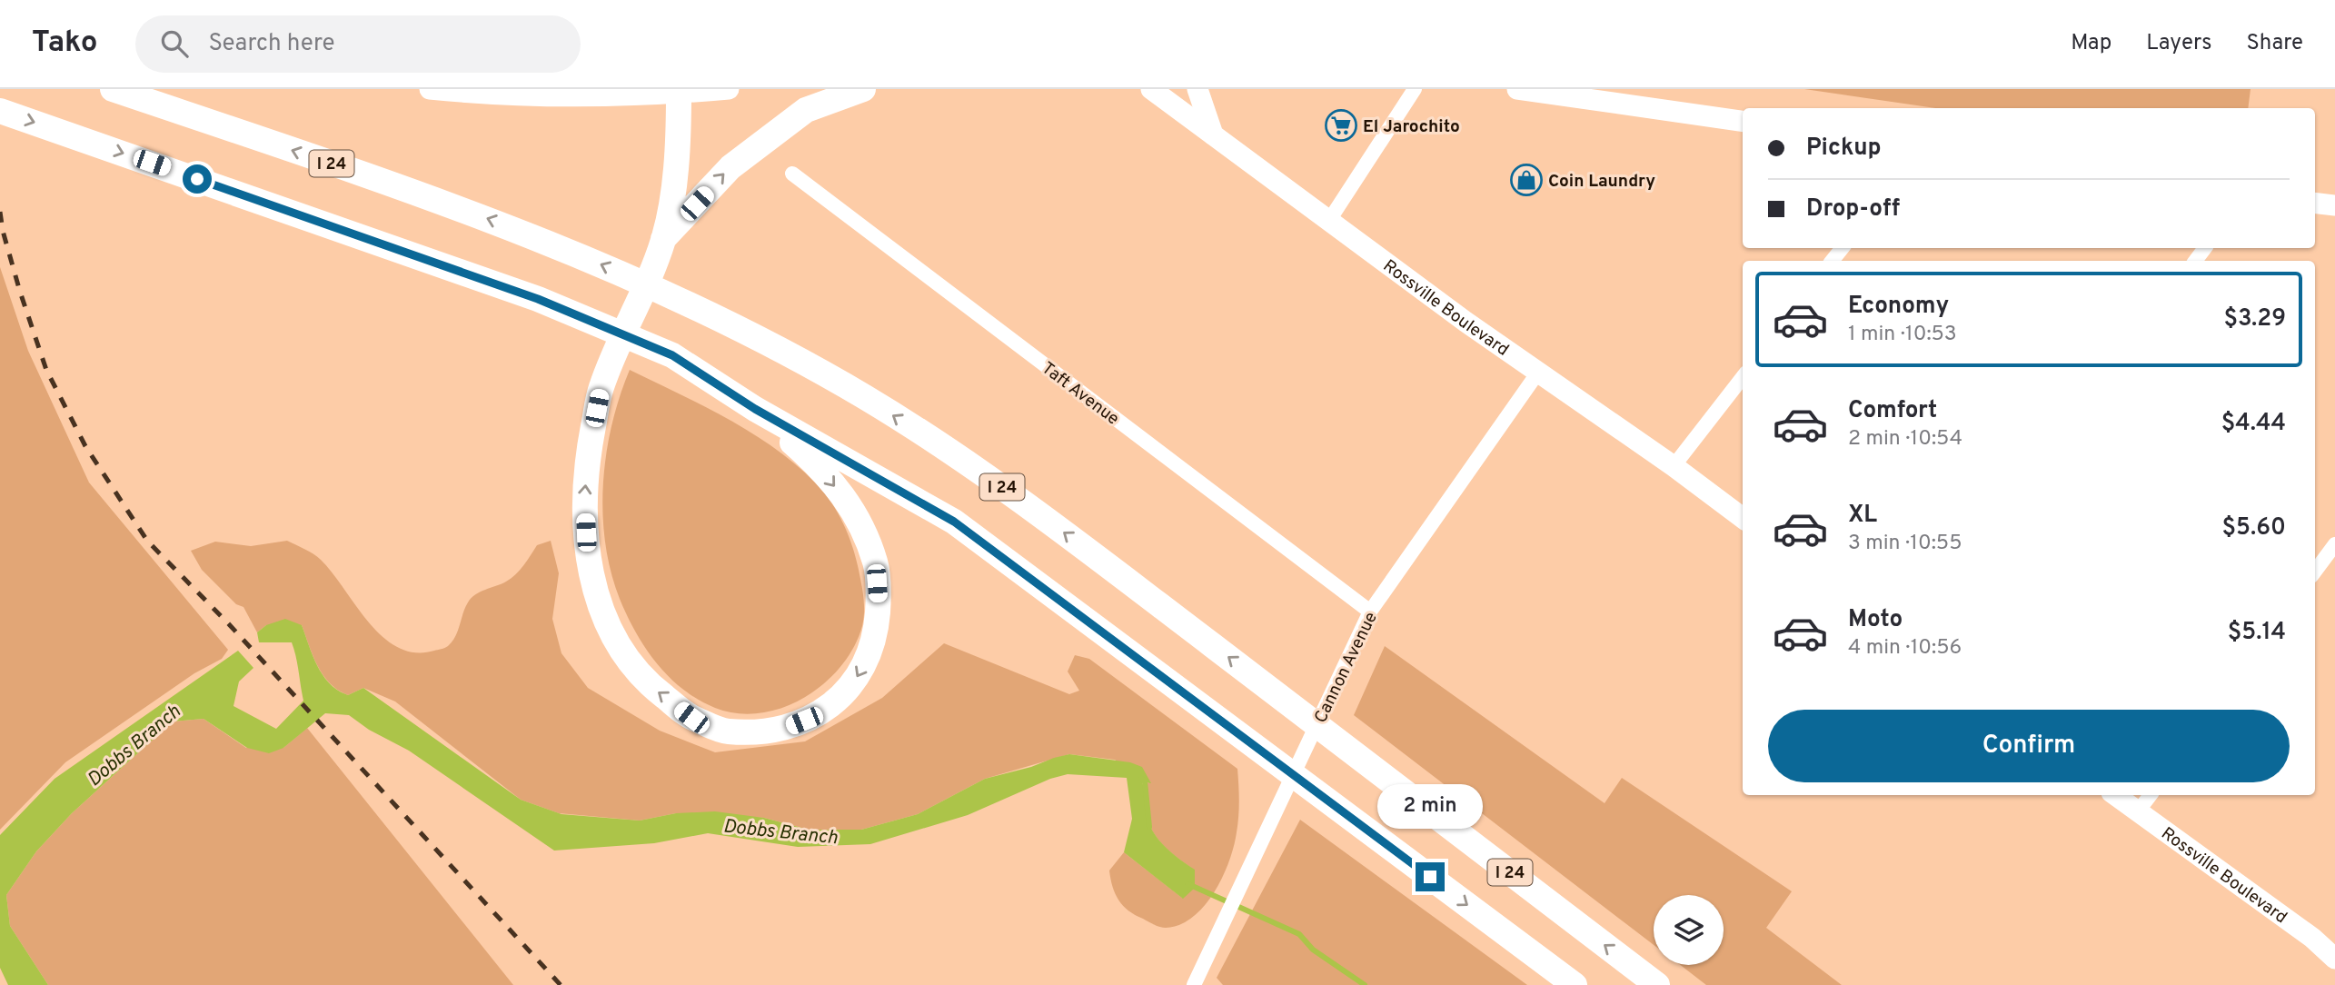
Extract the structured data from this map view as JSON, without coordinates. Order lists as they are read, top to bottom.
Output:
{
  "streets": {
    "highway": ["I 24"],
    "main road": ["Rossville Boulevard"],
    "street": ["Taft Avenue", "Cannon Avenue"]
  },
  "crossings": [
    ["Rossville Boulevard", "Cannon Avenue"],
    ["Taft Avenue", "Cannon Avenue"]
  ],
  "water": ["Dobbs Branch"],
  "places": {
    "supermarket": ["El Jarochito"],
    "shop": ["Coin Laundry"]
  },
  "page": {
    "header": "Tako",
    "search": "Search here",
    "nav": ["Map", "Layers", "Share"],
    "banner": ["Pickup", "Drop-off"],
    "list": [
      {
        "name": "Economy",
        "note": "1 min · 10:53",
        "value": "$3.29"
      },
      {
        "name": "Comfort",
        "note": "2 min · 10:54",
        "value": "$4.44"
      },
      {
        "name": "XL",
        "note": "3 min · 10:55",
        "value": "$5.60"
      },
      {
        "name": "Moto",
        "note": "4 min · 10:56",
        "value": "$5.14"
      }
    ],
    "buttons": "Confirm",
    "bubble": "2 min"
  }
}
